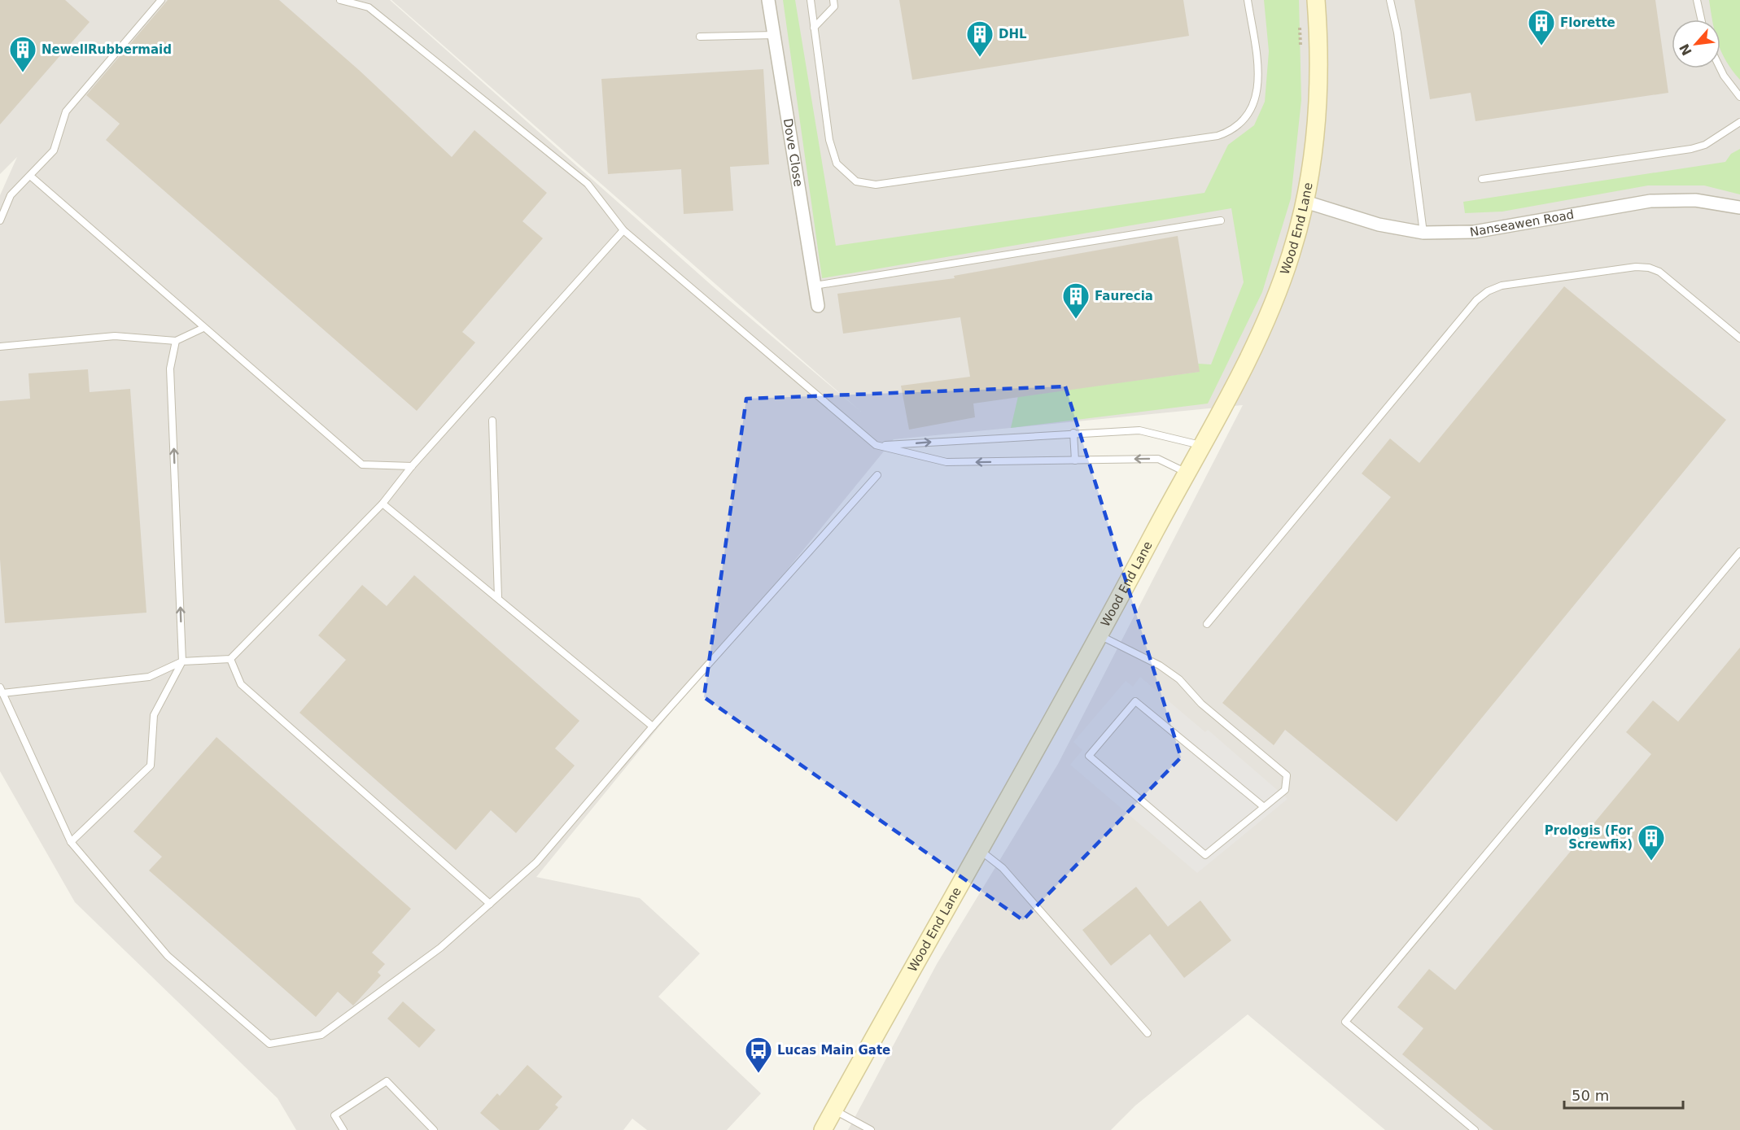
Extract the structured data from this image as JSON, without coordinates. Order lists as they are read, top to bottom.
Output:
{
  "streets": {
    "street": ["Dove Close", "Nanseawen Road", "Wood End Lane"]
  },
  "crossings": [
    ["Nanseawen Road", "Wood End Lane"]
  ],
  "places": {
    "building": [
      "Florette",
      "DHL",
      "NewellRubbermaid",
      "Faurecia",
      "Prologis (For Screwfix)"
    ],
    "bus stop": ["Lucas Main Gate"]
  },
  "scale_bar": "50 m",
  "north": "bottom left"
}
